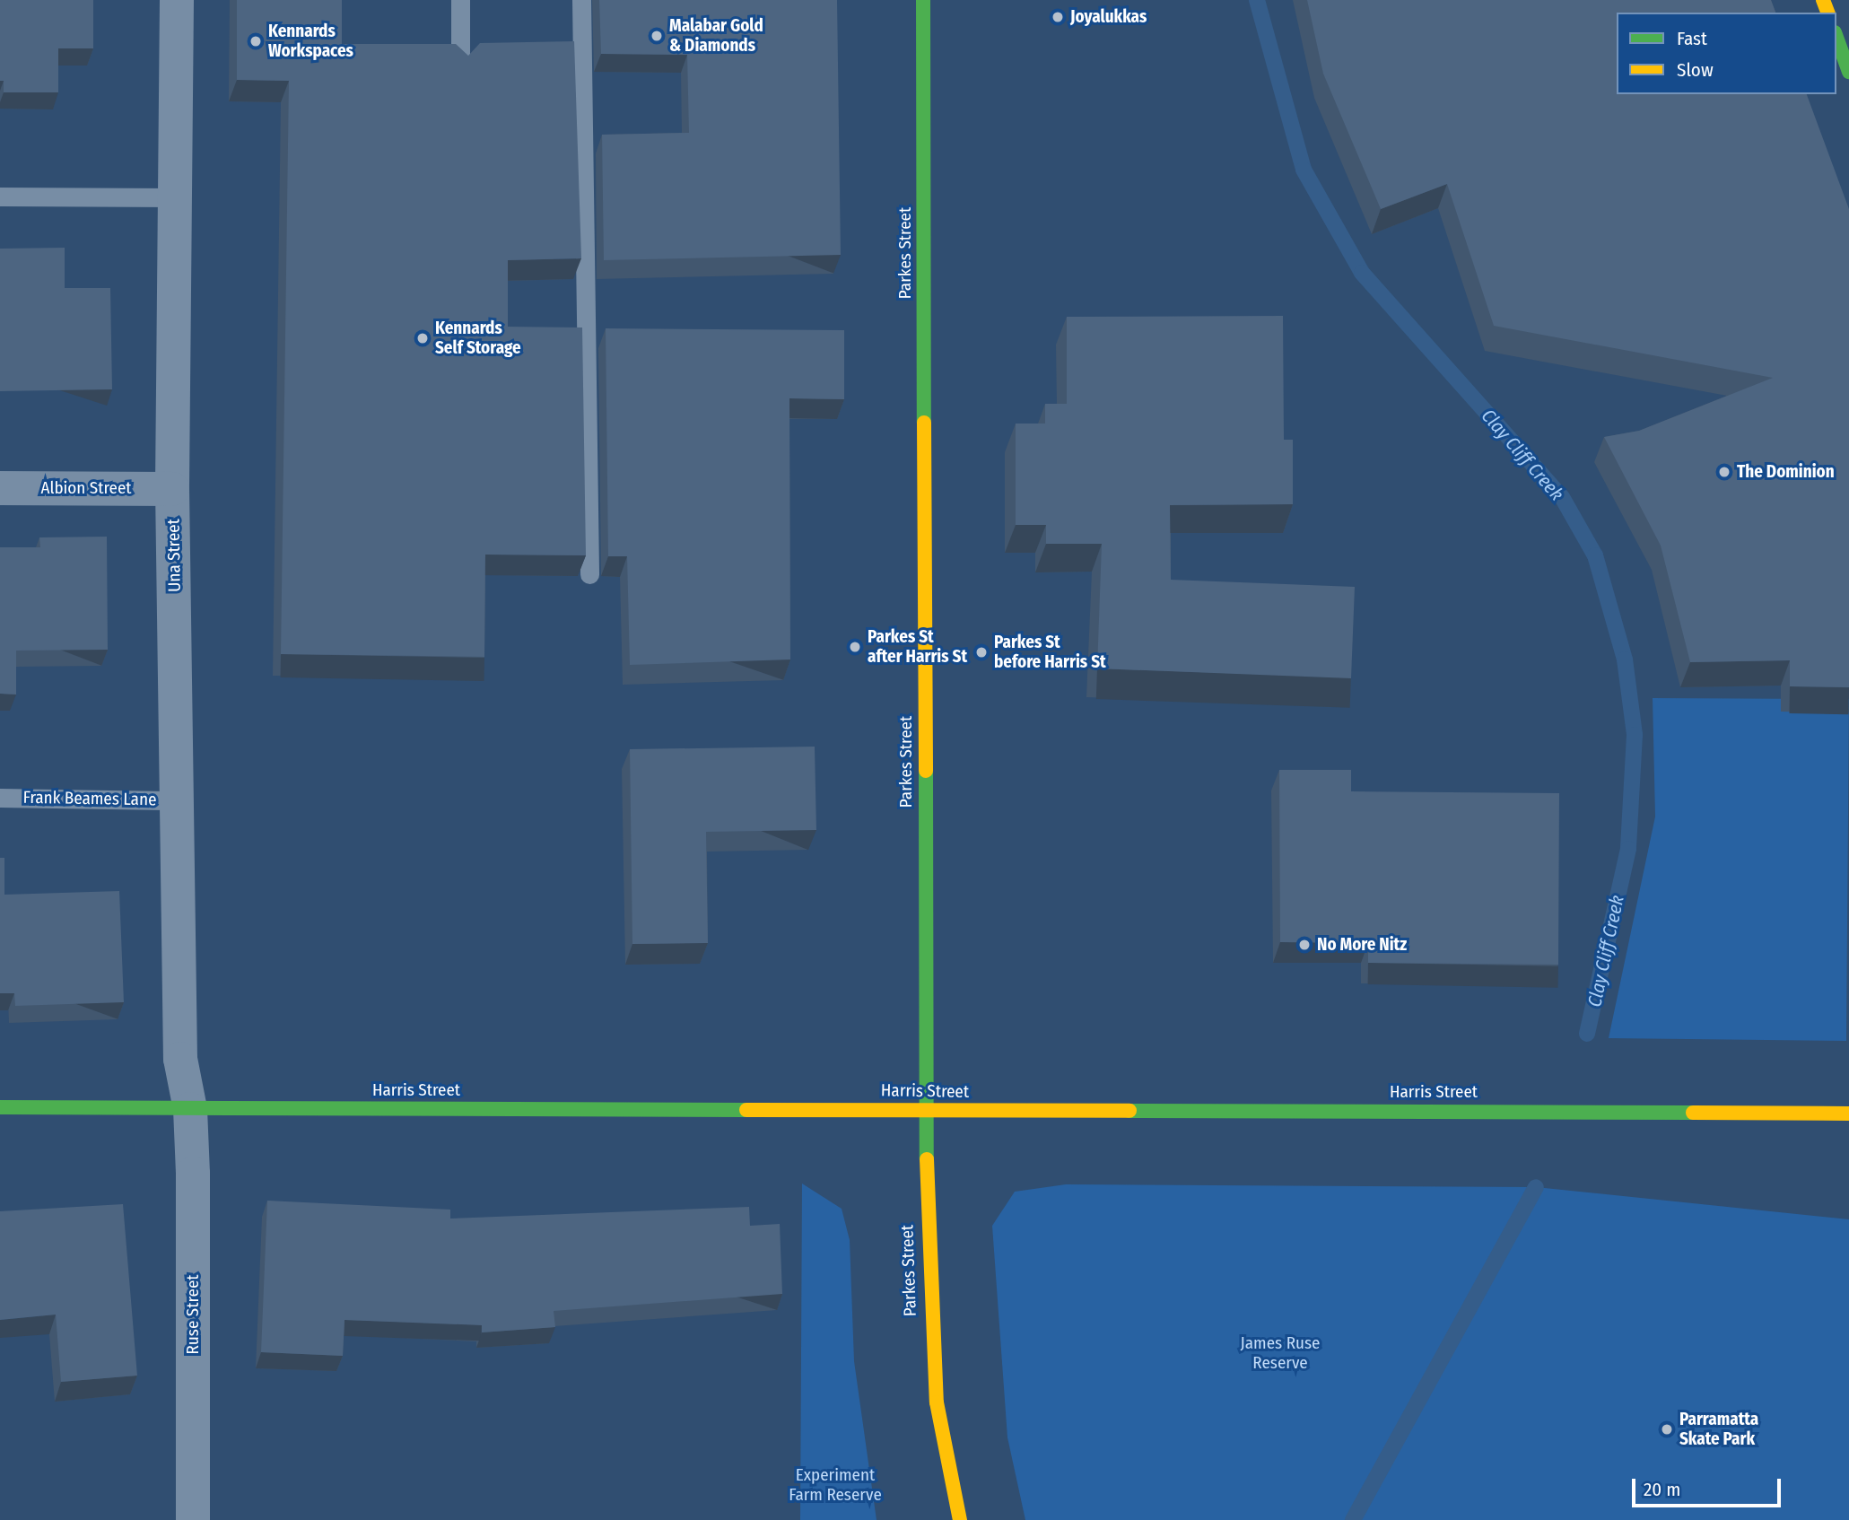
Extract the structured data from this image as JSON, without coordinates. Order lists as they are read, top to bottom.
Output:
{
  "streets": {
    "main road": ["Parkes Street", "Harris Street"],
    "street": ["Albion Street", "Una Street", "Ruse Street"],
    "lane": ["Frank Beames Lane"]
  },
  "crossings": [
    ["Parkes Street", "Harris Street"],
    ["Albion Street", "Una Street"],
    ["Una Street", "Frank Beames Lane"],
    ["Una Street", "Harris Street"],
    ["Una Street", "Ruse Street"],
    ["Harris Street", "Ruse Street"]
  ],
  "water": ["Clay Cliff Creek"],
  "parks": ["James Ruse Reserve", "Experiment Farm Reserve"],
  "places": [
    "Joyalukkas",
    "Malabar Gold & Diamonds",
    "Kennards Workspaces",
    "Kennards Self Storage",
    "The Dominion",
    "Parkes St after Harris St",
    "Parkes St before Harris St",
    "No More Nitz",
    "Parramatta Skate Park"
  ],
  "legend": ["Fast", "Slow"],
  "scale_bar": "20 m"
}
